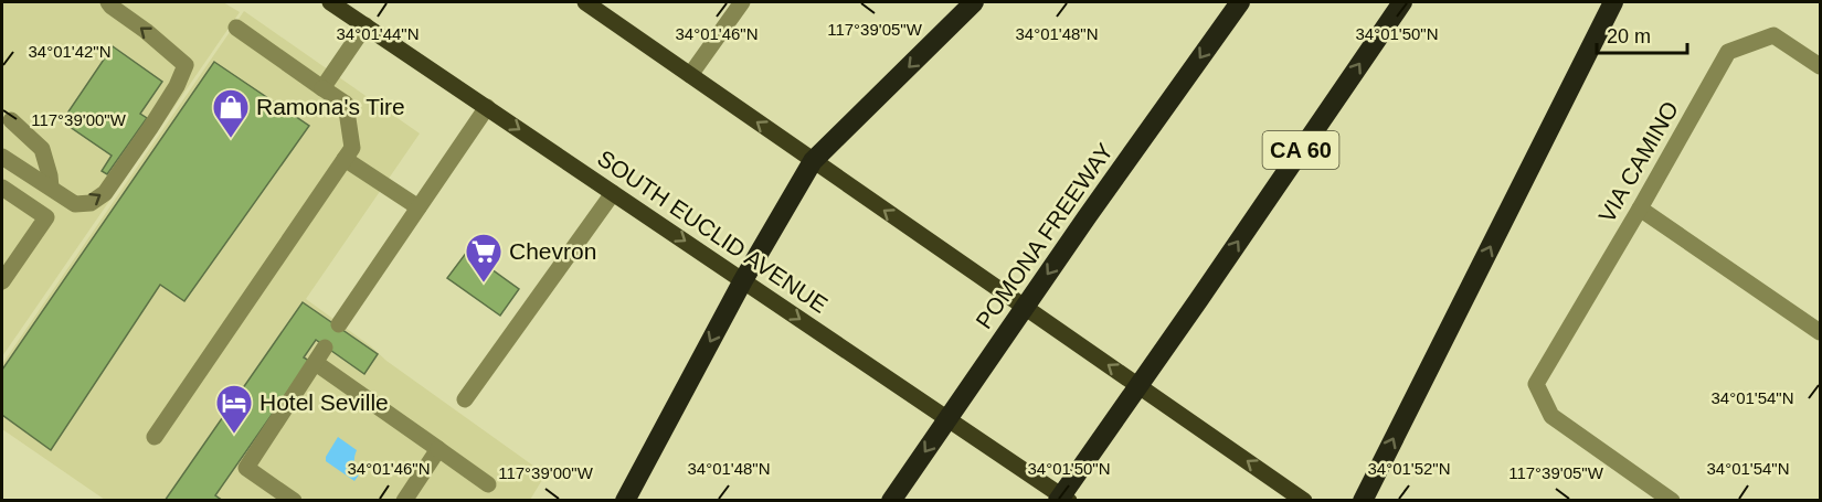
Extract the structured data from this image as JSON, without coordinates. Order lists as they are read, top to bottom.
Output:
{
  "streets": {
    "highway": ["CA 60", "POMONA FREEWAY"],
    "main road": ["SOUTH EUCLID AVENUE"],
    "street": ["VIA CAMINO"]
  },
  "places": {
    "shop": ["Ramona's Tire"],
    "supermarket": ["Chevron"],
    "hotel": ["Hotel Seville"]
  },
  "scale_bar": "20 m",
  "coordinates": [
    "117°39'05\"W",
    "34°01'44\"N",
    "34°01'46\"N",
    "34°01'48\"N",
    "34°01'50\"N",
    "34°01'42\"N",
    "117°39'00\"W",
    "34°01'54\"N",
    "34°01'52\"N"
  ]
}
